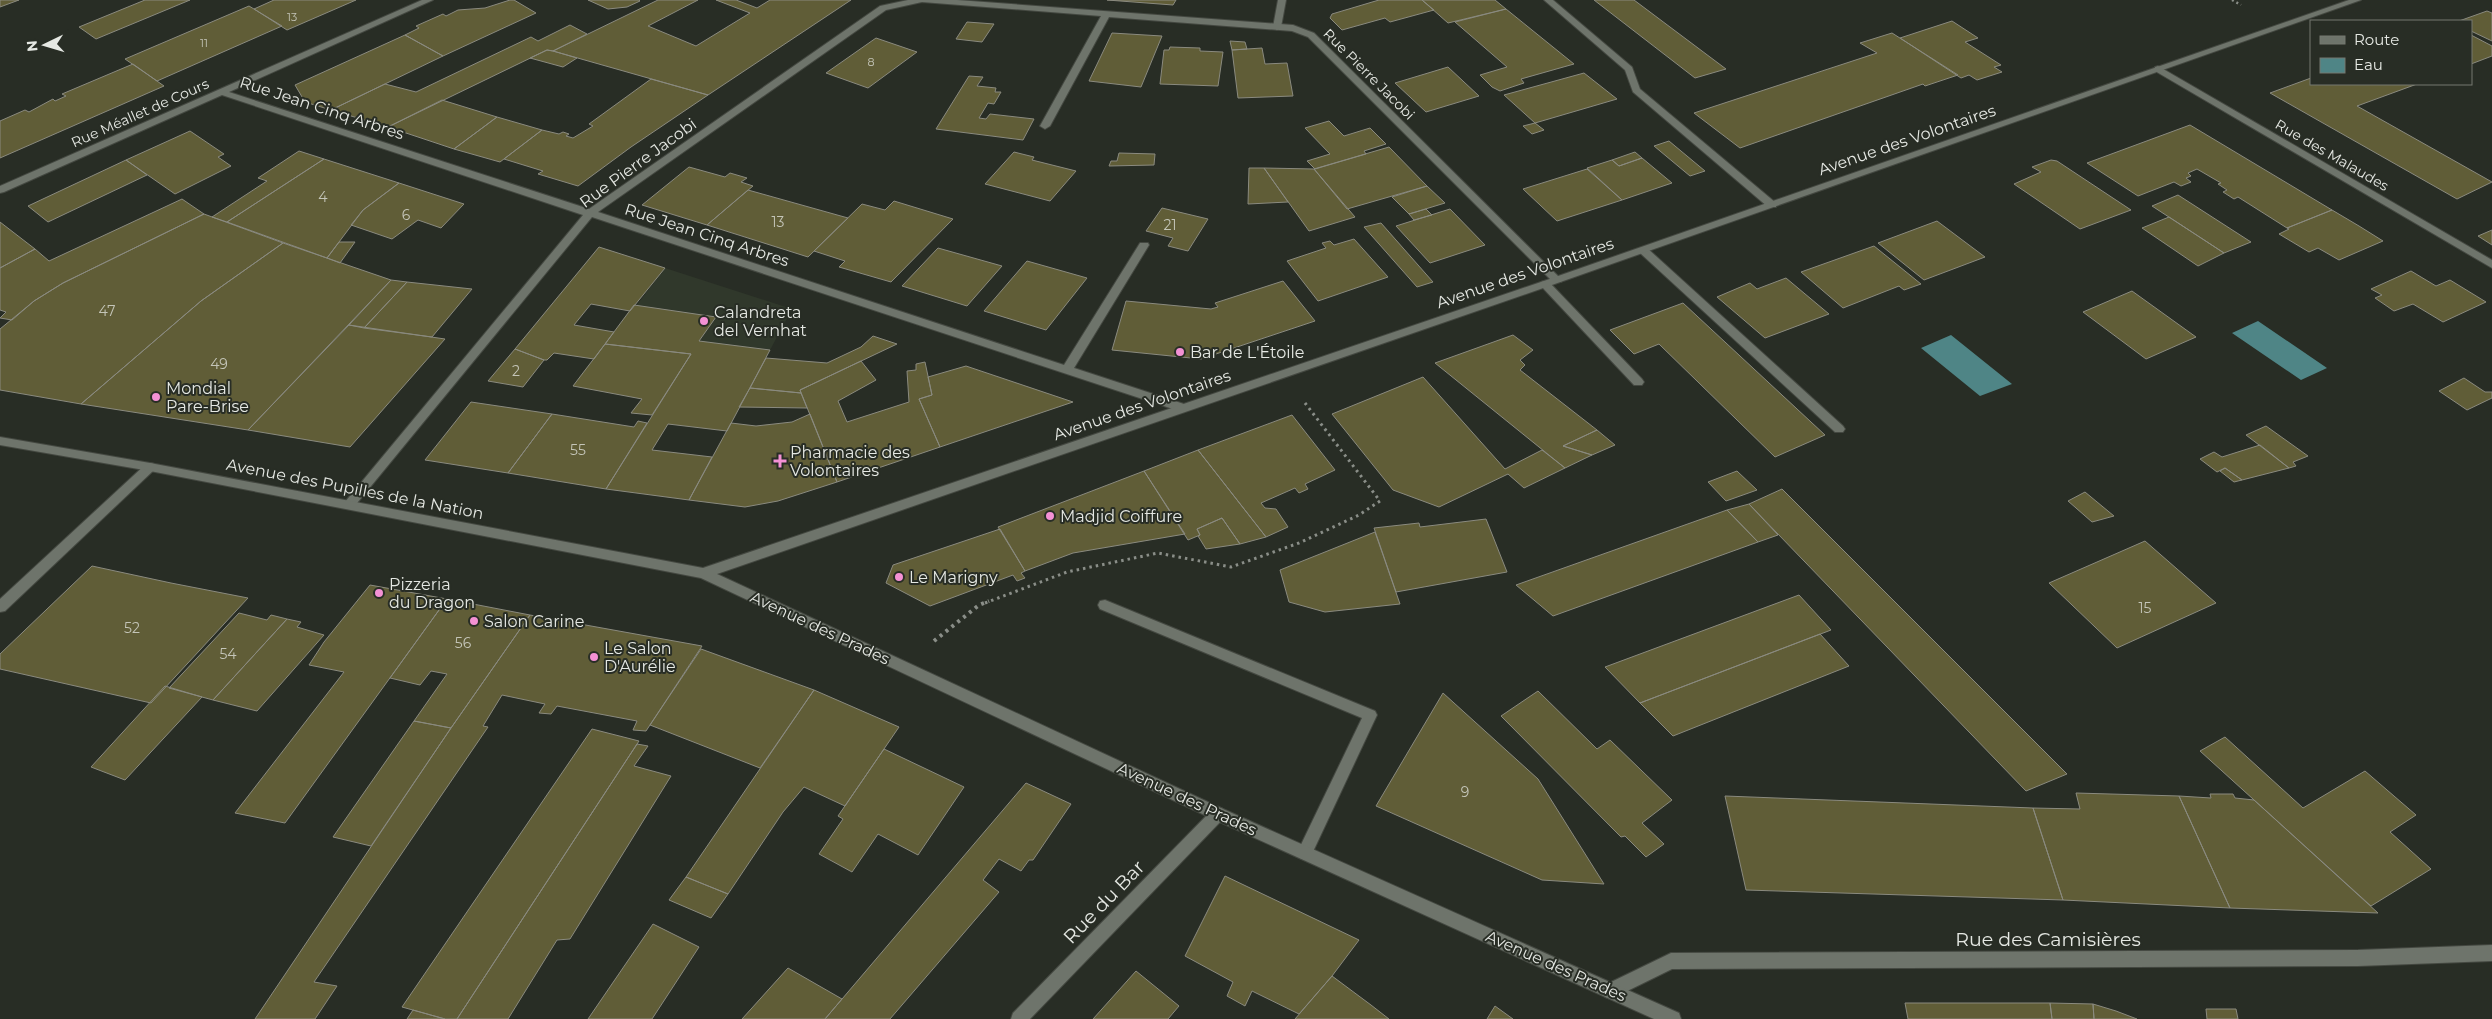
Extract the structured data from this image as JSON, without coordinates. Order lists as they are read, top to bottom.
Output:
{
  "streets": {
    "street": [
      "Rue Pierre Jacobi",
      "Rue Jean Cinq Arbres",
      "Rue Méallet de Cours",
      "Avenue des Volontaires",
      "Rue des Malaudes",
      "Avenue des Pupilles de la Nation",
      "Avenue des Prades",
      "Rue du Bar",
      "Rue des Camisières"
    ]
  },
  "crossings": [
    ["Rue Pierre Jacobi", "Rue Jean Cinq Arbres"],
    ["Rue Pierre Jacobi", "Avenue des Volontaires"],
    ["Rue Pierre Jacobi", "Avenue des Pupilles de la Nation"],
    ["Rue Jean Cinq Arbres", "Rue Méallet de Cours"],
    ["Rue Jean Cinq Arbres", "Avenue des Volontaires"],
    ["Avenue des Volontaires", "Rue des Malaudes"],
    ["Avenue des Volontaires", "Avenue des Pupilles de la Nation"],
    ["Avenue des Volontaires", "Avenue des Prades"],
    ["Avenue des Pupilles de la Nation", "Avenue des Prades"],
    ["Avenue des Prades", "Rue du Bar"],
    ["Avenue des Prades", "Rue des Camisières"]
  ],
  "places": {
    "other": [
      "Calandreta del Vernhat",
      "Bar de L'Étoile",
      "Mondial Pare-Brise",
      "Madjid Coiffure",
      "Le Marigny",
      "Pizzeria du Dragon",
      "Salon Carine",
      "Le Salon D'Aurélie"
    ],
    "health": ["Pharmacie des Volontaires"]
  },
  "house_numbers": [
    "13",
    "11",
    "8",
    "4",
    "6",
    "13",
    "21",
    "47",
    "49",
    "2",
    "55",
    "15",
    "52",
    "56",
    "54",
    "9"
  ],
  "legend": ["Route", "Eau"],
  "north": "left"
}
